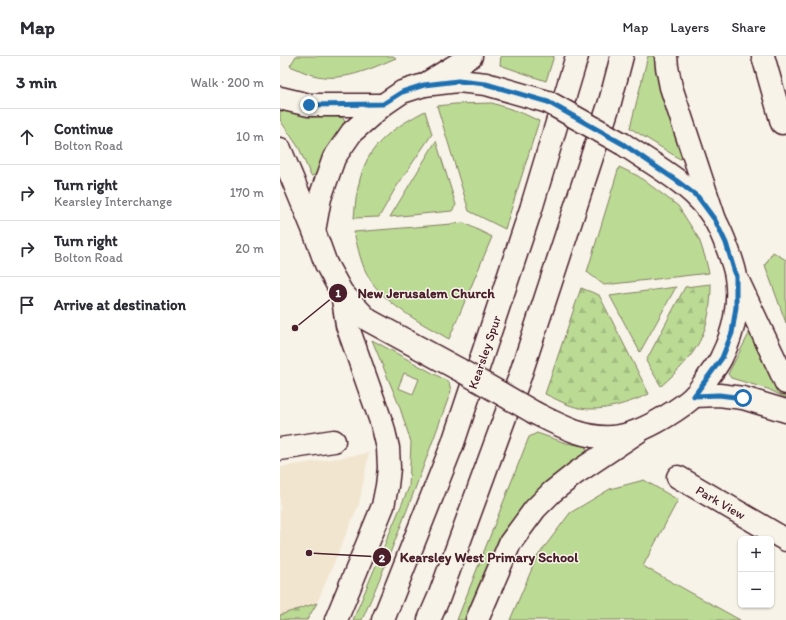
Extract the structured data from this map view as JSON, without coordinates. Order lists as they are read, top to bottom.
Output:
{
  "streets": {
    "main road": ["Kearsley Spur", "Park View"]
  },
  "places": ["New Jerusalem Church", "Kearsley West Primary School"],
  "page": {
    "header": "Map",
    "nav": ["Map", "Layers", "Share"],
    "heading": ["3 min", "Walk · 200 m"],
    "list": [
      ["Continue", "Bolton Road", "10 m"],
      ["Turn right", "Kearsley Interchange", "170 m"],
      ["Turn right", "Bolton Road", "20 m"],
      "Arrive at destination"
    ],
    "map_buttons": ["+", "−"]
  }
}
